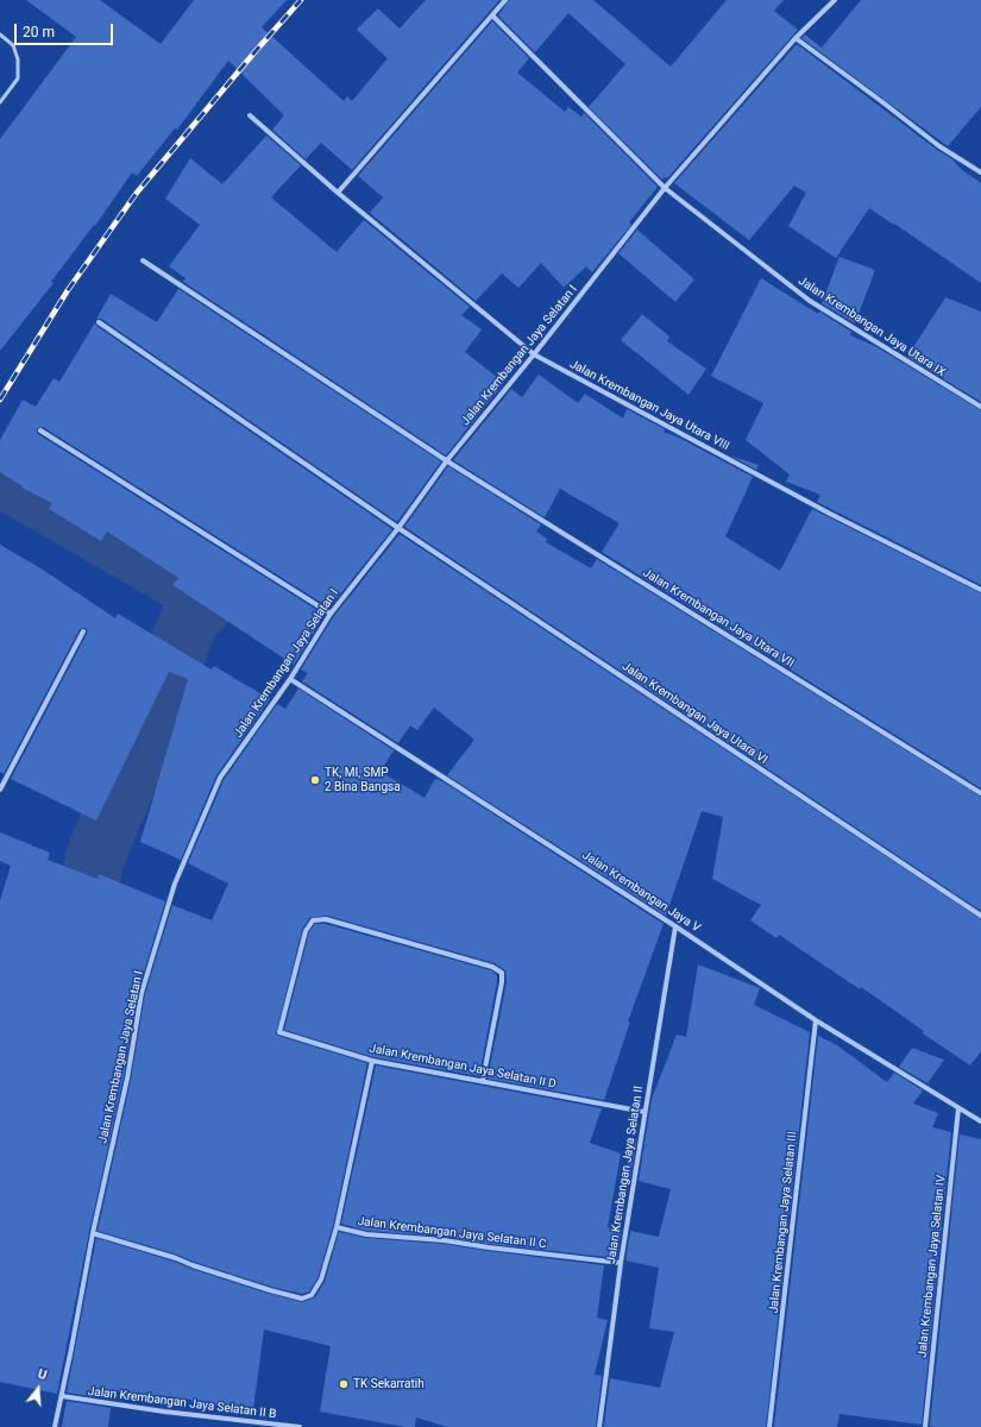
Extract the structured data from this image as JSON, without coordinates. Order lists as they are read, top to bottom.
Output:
{
  "streets": {
    "street": [
      "Jalan Krembangan Jaya Utara IX",
      "Jalan Krembangan Jaya Selatan I",
      "Jalan Krembangan Jaya Utara VIII",
      "Jalan Krembangan Jaya Utara VII",
      "Jalan Krembangan Jaya Utara VI",
      "Jalan Krembangan Jaya V",
      "Jalan Krembangan Jaya Selatan II D",
      "Jalan Krembangan Jaya Selatan II",
      "Jalan Krembangan Jaya Selatan III",
      "Jalan Krembangan Jaya Selatan II C",
      "Jalan Krembangan Jaya Selatan IV",
      "Jalan Krembangan Jaya Selatan II B"
    ]
  },
  "crossings": [
    ["Jalan Krembangan Jaya Utara IX", "Jalan Krembangan Jaya Selatan I"],
    ["Jalan Krembangan Jaya Selatan I", "Jalan Krembangan Jaya Utara VIII"],
    ["Jalan Krembangan Jaya Selatan I", "Jalan Krembangan Jaya Utara VII"],
    ["Jalan Krembangan Jaya Selatan I", "Jalan Krembangan Jaya Utara VI"],
    ["Jalan Krembangan Jaya Selatan I", "Jalan Krembangan Jaya V"],
    ["Jalan Krembangan Jaya Selatan I", "Jalan Krembangan Jaya Selatan II B"],
    ["Jalan Krembangan Jaya V", "Jalan Krembangan Jaya Selatan II"],
    ["Jalan Krembangan Jaya V", "Jalan Krembangan Jaya Selatan III"],
    ["Jalan Krembangan Jaya V", "Jalan Krembangan Jaya Selatan IV"],
    ["Jalan Krembangan Jaya Selatan II D", "Jalan Krembangan Jaya Selatan II"],
    ["Jalan Krembangan Jaya Selatan II", "Jalan Krembangan Jaya Selatan II C"]
  ],
  "places": ["TK, MI, SMP 2 Bina Bangsa", "TK Sekarratih"],
  "scale_bar": "20 m",
  "north": "top"
}
